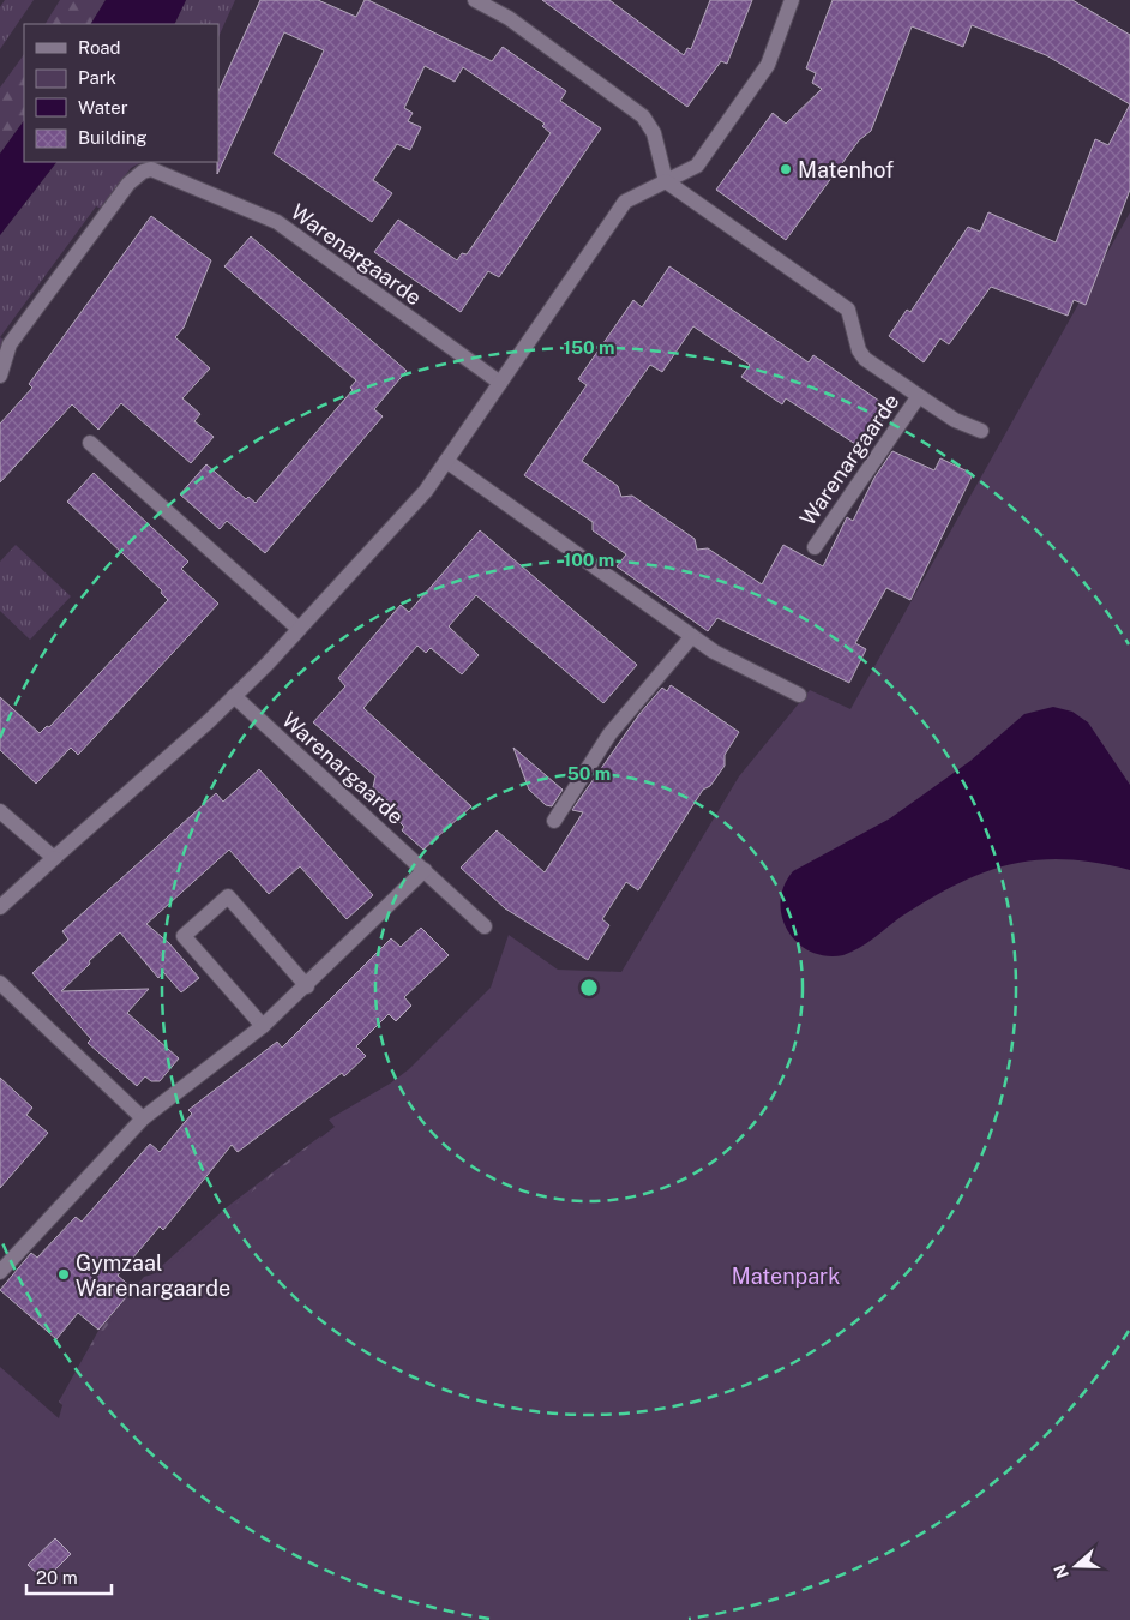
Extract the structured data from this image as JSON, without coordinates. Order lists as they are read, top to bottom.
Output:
{
  "streets": {
    "street": ["Warenargaarde"]
  },
  "parks": ["Matenpark"],
  "places": ["Matenhof", "Gymzaal Warenargaarde"],
  "legend": [
    "Road",
    "Park",
    "Water",
    "Building"
  ],
  "scale_bar": "20 m",
  "north": "left",
  "rings": ["150 m", "100 m", "50 m"]
}
